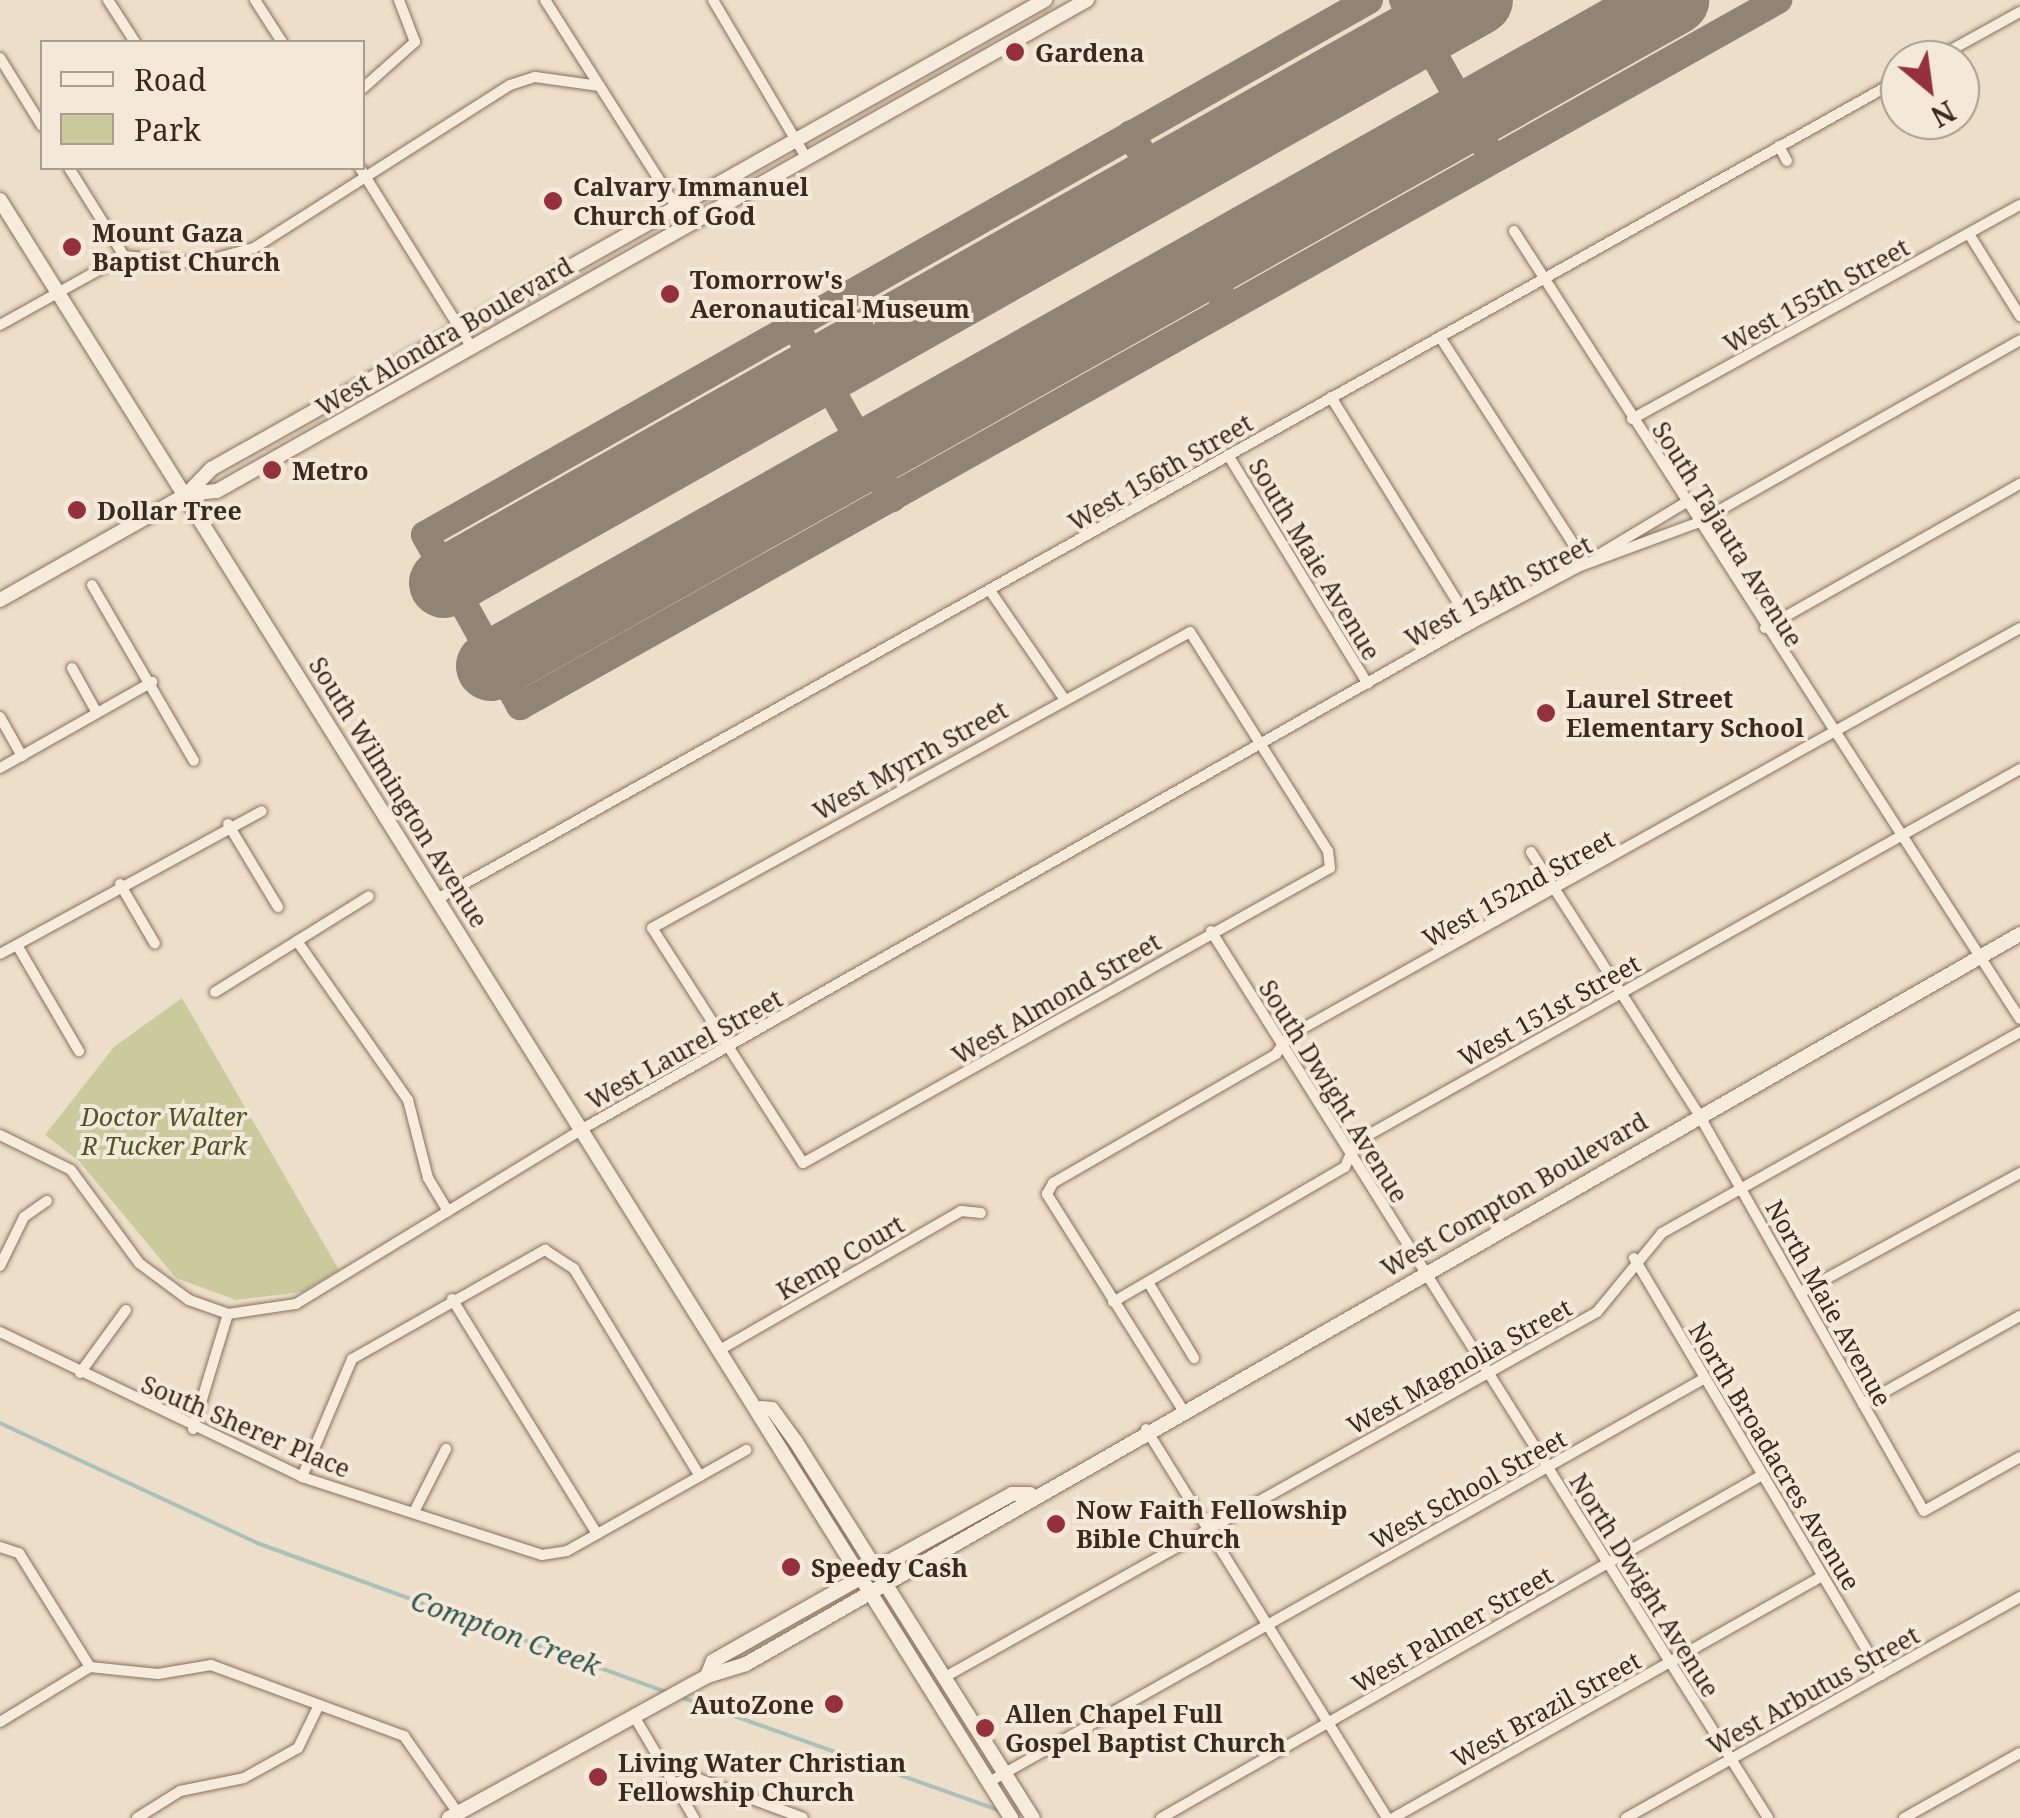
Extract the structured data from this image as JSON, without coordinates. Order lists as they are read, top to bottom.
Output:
{
  "streets": {
    "main road": ["West Alondra Boulevard", "South Wilmington Avenue", "West Compton Boulevard"],
    "street": [
      "West 155th Street",
      "West 156th Street",
      "South Tajauta Avenue",
      "South Maie Avenue",
      "West 154th Street",
      "West Myrrh Street",
      "West 152nd Street",
      "West Almond Street",
      "West 151st Street",
      "West Laurel Street",
      "South Dwight Avenue",
      "Kemp Court",
      "North Maie Avenue",
      "West Magnolia Street",
      "South Sherer Place",
      "North Broadacres Avenue",
      "West School Street",
      "North Dwight Avenue",
      "West Palmer Street",
      "West Arbutus Street",
      "West Brazil Street"
    ]
  },
  "crossings": [
    ["West 155th Street", "South Tajauta Avenue"],
    ["West Alondra Boulevard", "South Wilmington Avenue"],
    ["West 156th Street", "South Tajauta Avenue"],
    ["West 156th Street", "South Maie Avenue"],
    ["West 156th Street", "South Wilmington Avenue"],
    ["South Tajauta Avenue", "West 154th Street"],
    ["South Tajauta Avenue", "West 152nd Street"],
    ["South Tajauta Avenue", "West 151st Street"],
    ["South Tajauta Avenue", "West Compton Boulevard"],
    ["South Maie Avenue", "West 154th Street"],
    ["West 154th Street", "West Myrrh Street"],
    ["West 154th Street", "West Almond Street"],
    ["West 154th Street", "West Laurel Street"],
    ["West Myrrh Street", "West Almond Street"],
    ["West Myrrh Street", "West Laurel Street"],
    ["South Wilmington Avenue", "West Laurel Street"],
    ["South Wilmington Avenue", "West Compton Boulevard"],
    ["South Wilmington Avenue", "Kemp Court"],
    ["South Wilmington Avenue", "West Magnolia Street"],
    ["South Wilmington Avenue", "West School Street"],
    ["West 152nd Street", "West 151st Street"],
    ["West 152nd Street", "South Dwight Avenue"],
    ["West Almond Street", "West Laurel Street"],
    ["West Almond Street", "South Dwight Avenue"],
    ["West 151st Street", "South Dwight Avenue"],
    ["South Dwight Avenue", "West Compton Boulevard"],
    ["South Dwight Avenue", "North Dwight Avenue"],
    ["West Compton Boulevard", "North Maie Avenue"],
    ["West Compton Boulevard", "North Dwight Avenue"],
    ["North Maie Avenue", "West Magnolia Street"],
    ["West Magnolia Street", "North Broadacres Avenue"],
    ["West Magnolia Street", "North Dwight Avenue"],
    ["North Broadacres Avenue", "West School Street"],
    ["North Broadacres Avenue", "West Palmer Street"],
    ["North Broadacres Avenue", "West Arbutus Street"],
    ["North Broadacres Avenue", "West Brazil Street"],
    ["West School Street", "North Dwight Avenue"],
    ["North Dwight Avenue", "West Palmer Street"],
    ["North Dwight Avenue", "West Arbutus Street"],
    ["North Dwight Avenue", "West Brazil Street"]
  ],
  "water": ["Compton Creek"],
  "parks": ["Doctor Walter R Tucker Park"],
  "places": [
    "Gardena",
    "Calvary Immanuel Church of God",
    "Mount Gaza Baptist Church",
    "Tomorrow's Aeronautical Museum",
    "Metro",
    "Dollar Tree",
    "Laurel Street Elementary School",
    "Now Faith Fellowship Bible Church",
    "Speedy Cash",
    "AutoZone",
    "Allen Chapel Full Gospel Baptist Church",
    "Living Water Christian Fellowship Church"
  ],
  "legend": ["Road", "Park"],
  "north": "bottom right"
}
